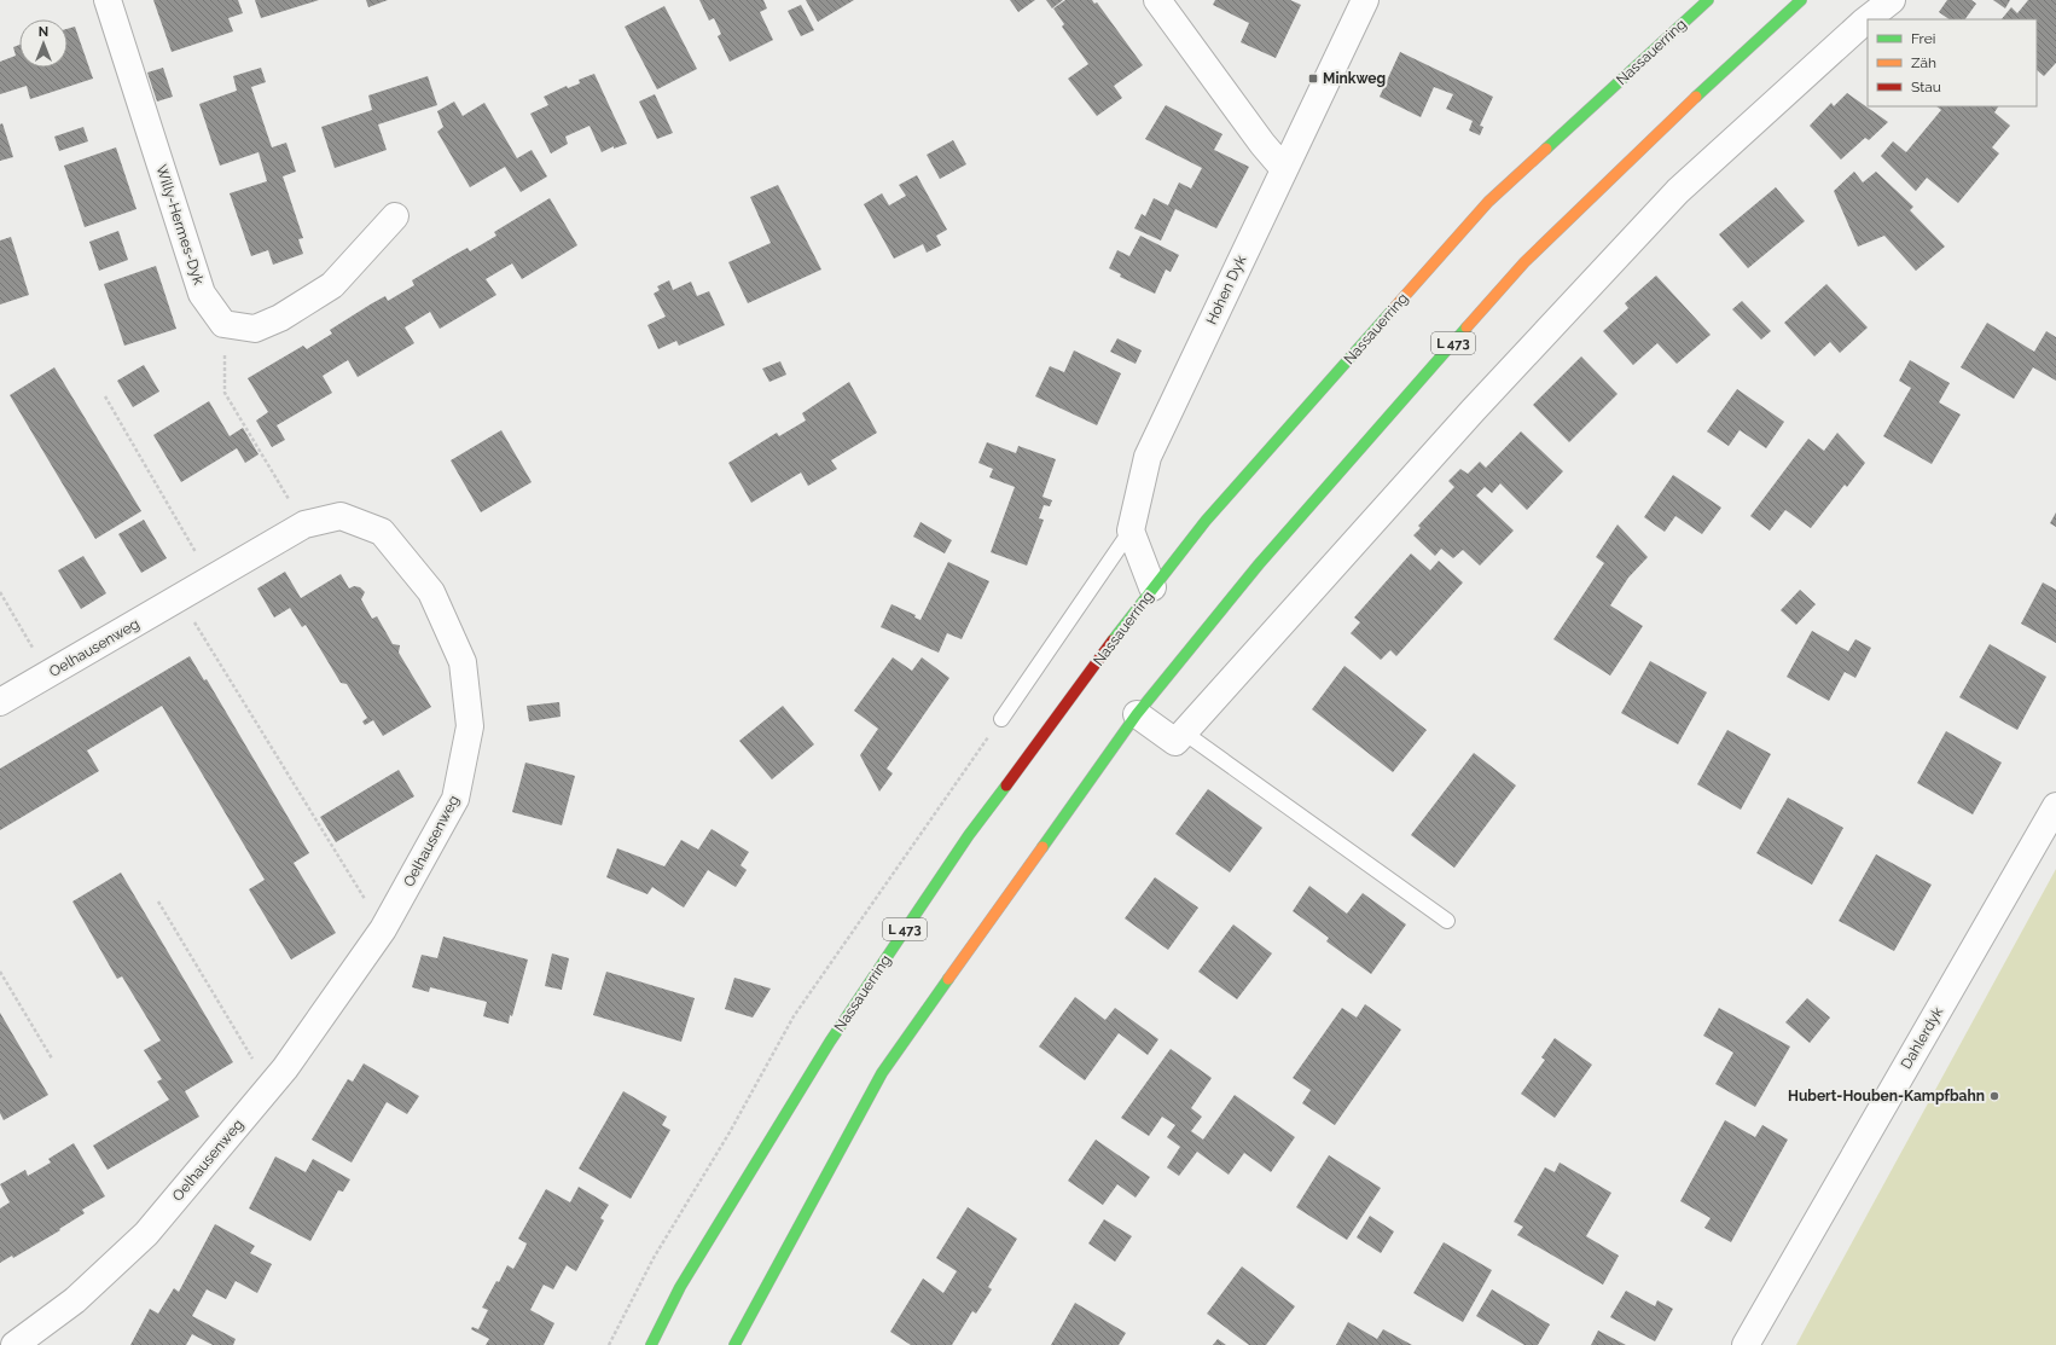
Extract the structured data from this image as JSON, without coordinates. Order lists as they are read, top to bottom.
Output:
{
  "streets": {
    "main road": ["Nassauerring", "L 473"],
    "street": [
      "Willy-Hermes-Dyk",
      "Hohen Dyk",
      "Oelhausenweg",
      "Dahlerdyk"
    ]
  },
  "places": {
    "transit": ["Minkweg"],
    "other": ["Hubert-Houben-Kampfbahn"]
  },
  "legend": ["Frei", "Zäh", "Stau"],
  "north": "top"
}
